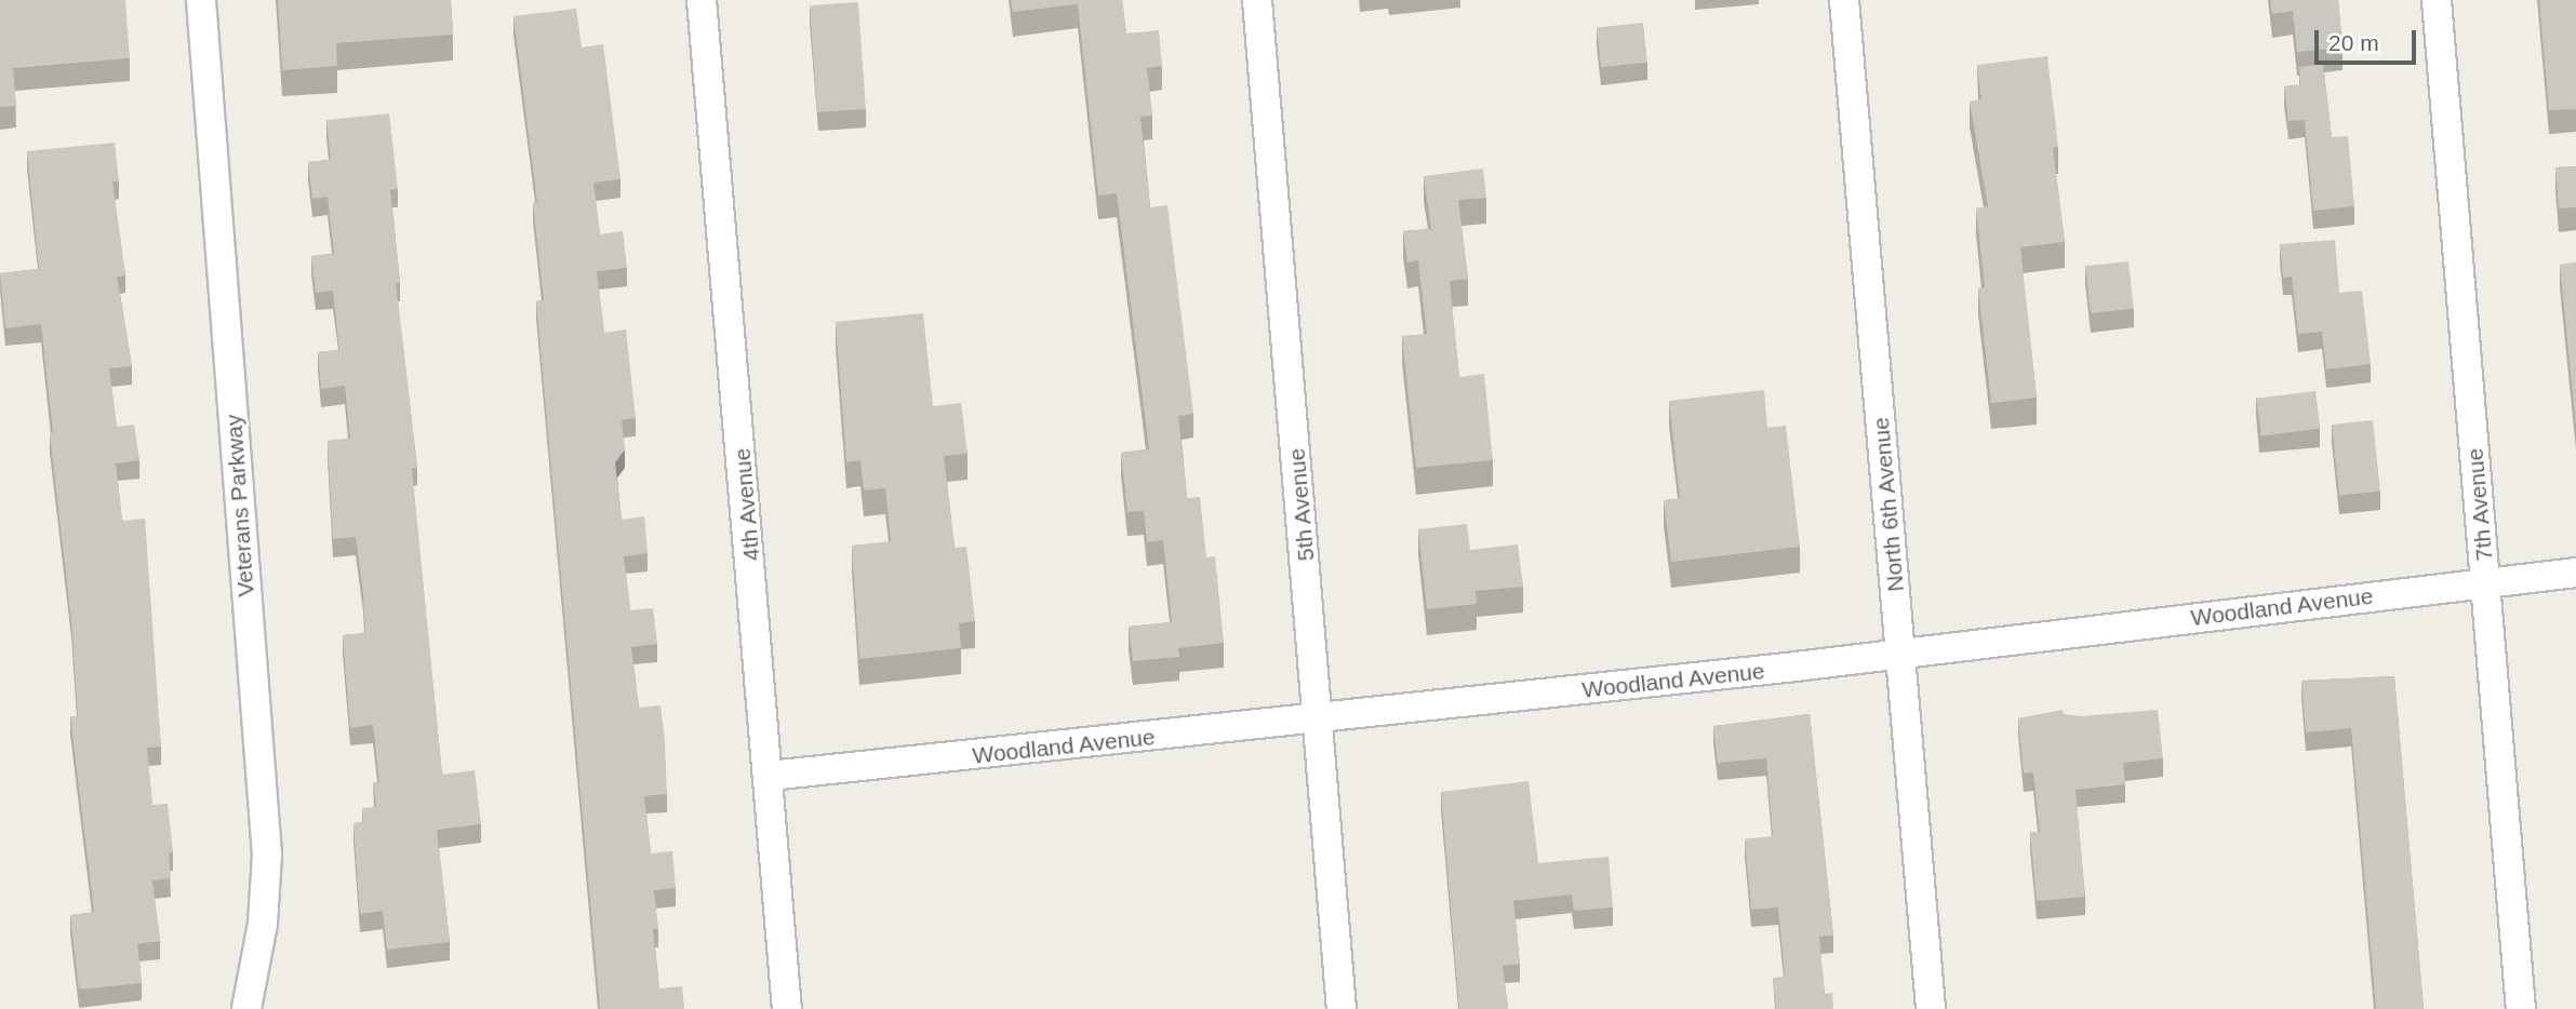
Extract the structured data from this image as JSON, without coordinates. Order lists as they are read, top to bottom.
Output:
{
  "streets": {
    "street": [
      "4th Avenue",
      "5th Avenue",
      "North 6th Avenue",
      "7th Avenue",
      "Veterans Parkway",
      "Woodland Avenue"
    ]
  },
  "crossings": [
    ["4th Avenue", "Woodland Avenue"],
    ["5th Avenue", "Woodland Avenue"],
    ["North 6th Avenue", "Woodland Avenue"],
    ["7th Avenue", "Woodland Avenue"]
  ],
  "scale_bar": "20 m"
}
